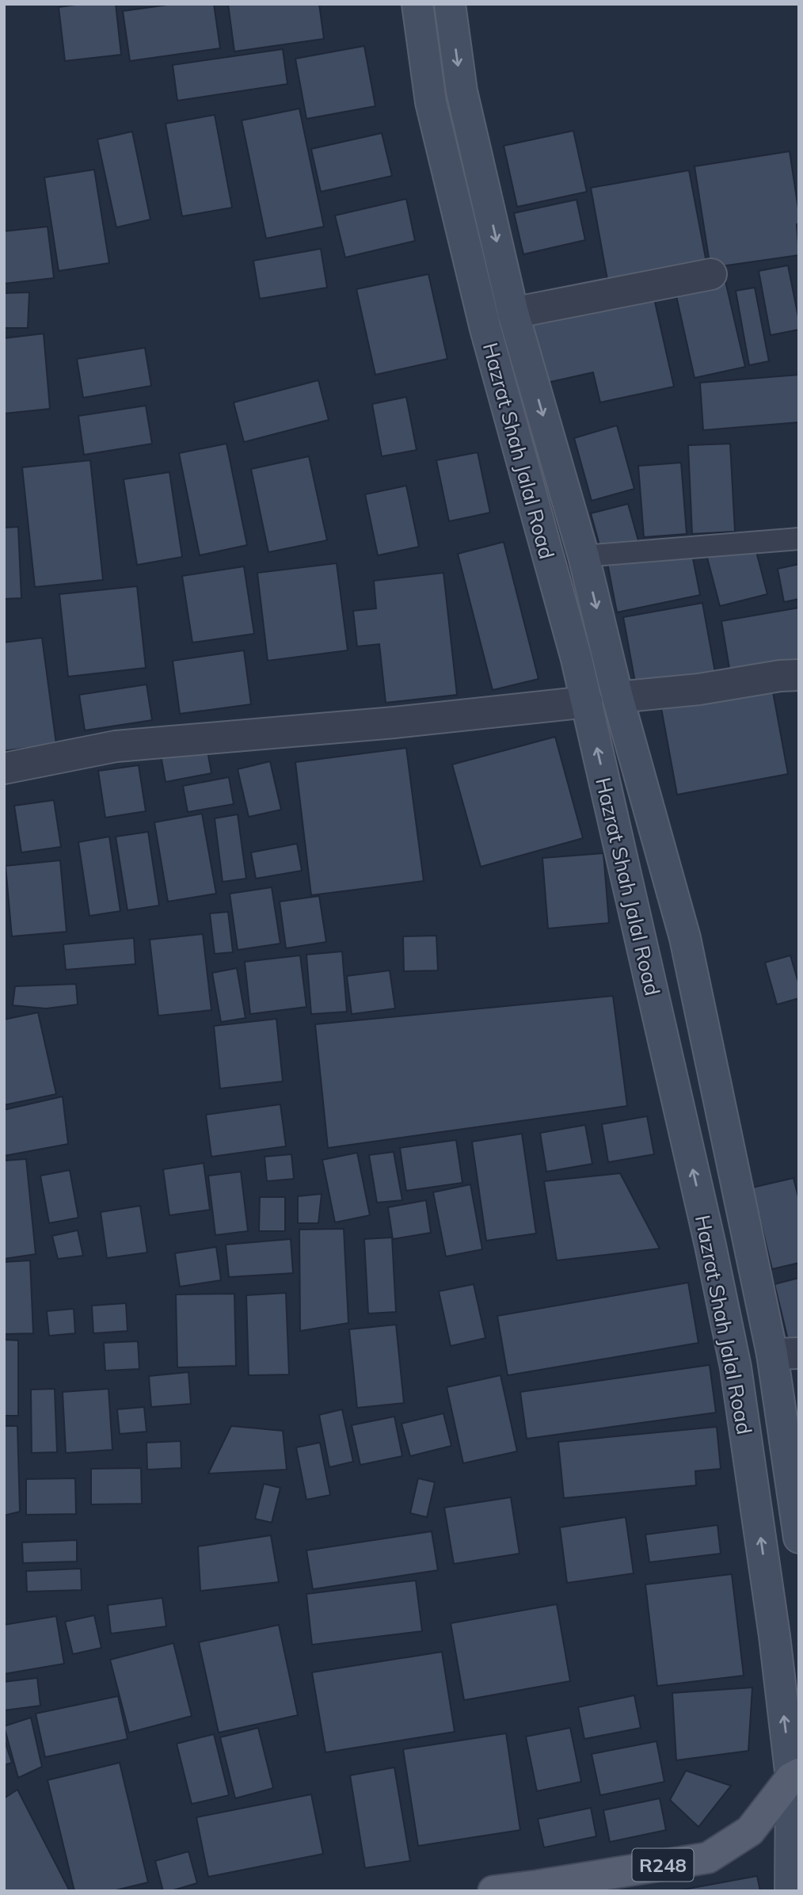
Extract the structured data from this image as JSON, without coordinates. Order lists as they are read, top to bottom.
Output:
{
  "streets": {
    "main road": ["Hazrat Shah Jalal Road", "R248"]
  },
  "crossings": [
    ["Hazrat Shah Jalal Road", "R248"]
  ]
}
